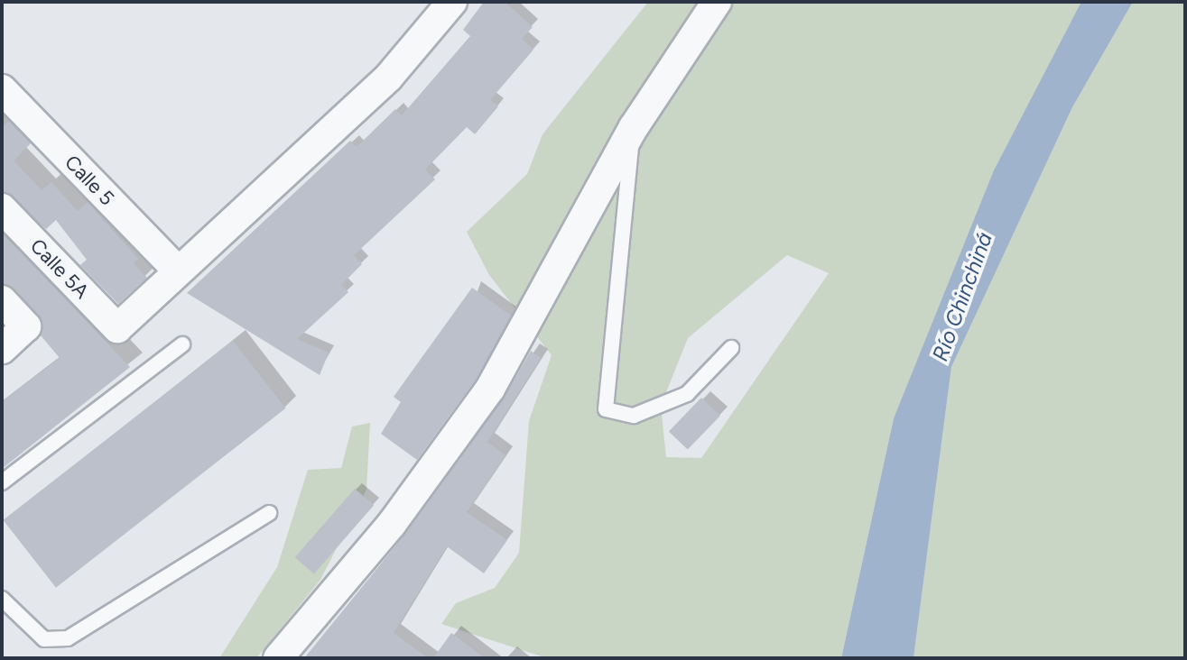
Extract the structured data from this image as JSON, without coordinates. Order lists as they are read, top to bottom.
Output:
{
  "streets": {
    "street": ["Calle 5", "Calle 5A"]
  },
  "crossings": [
    ["Calle 5", "Calle 5A"]
  ],
  "water": ["Río Chinchiná"]
}
